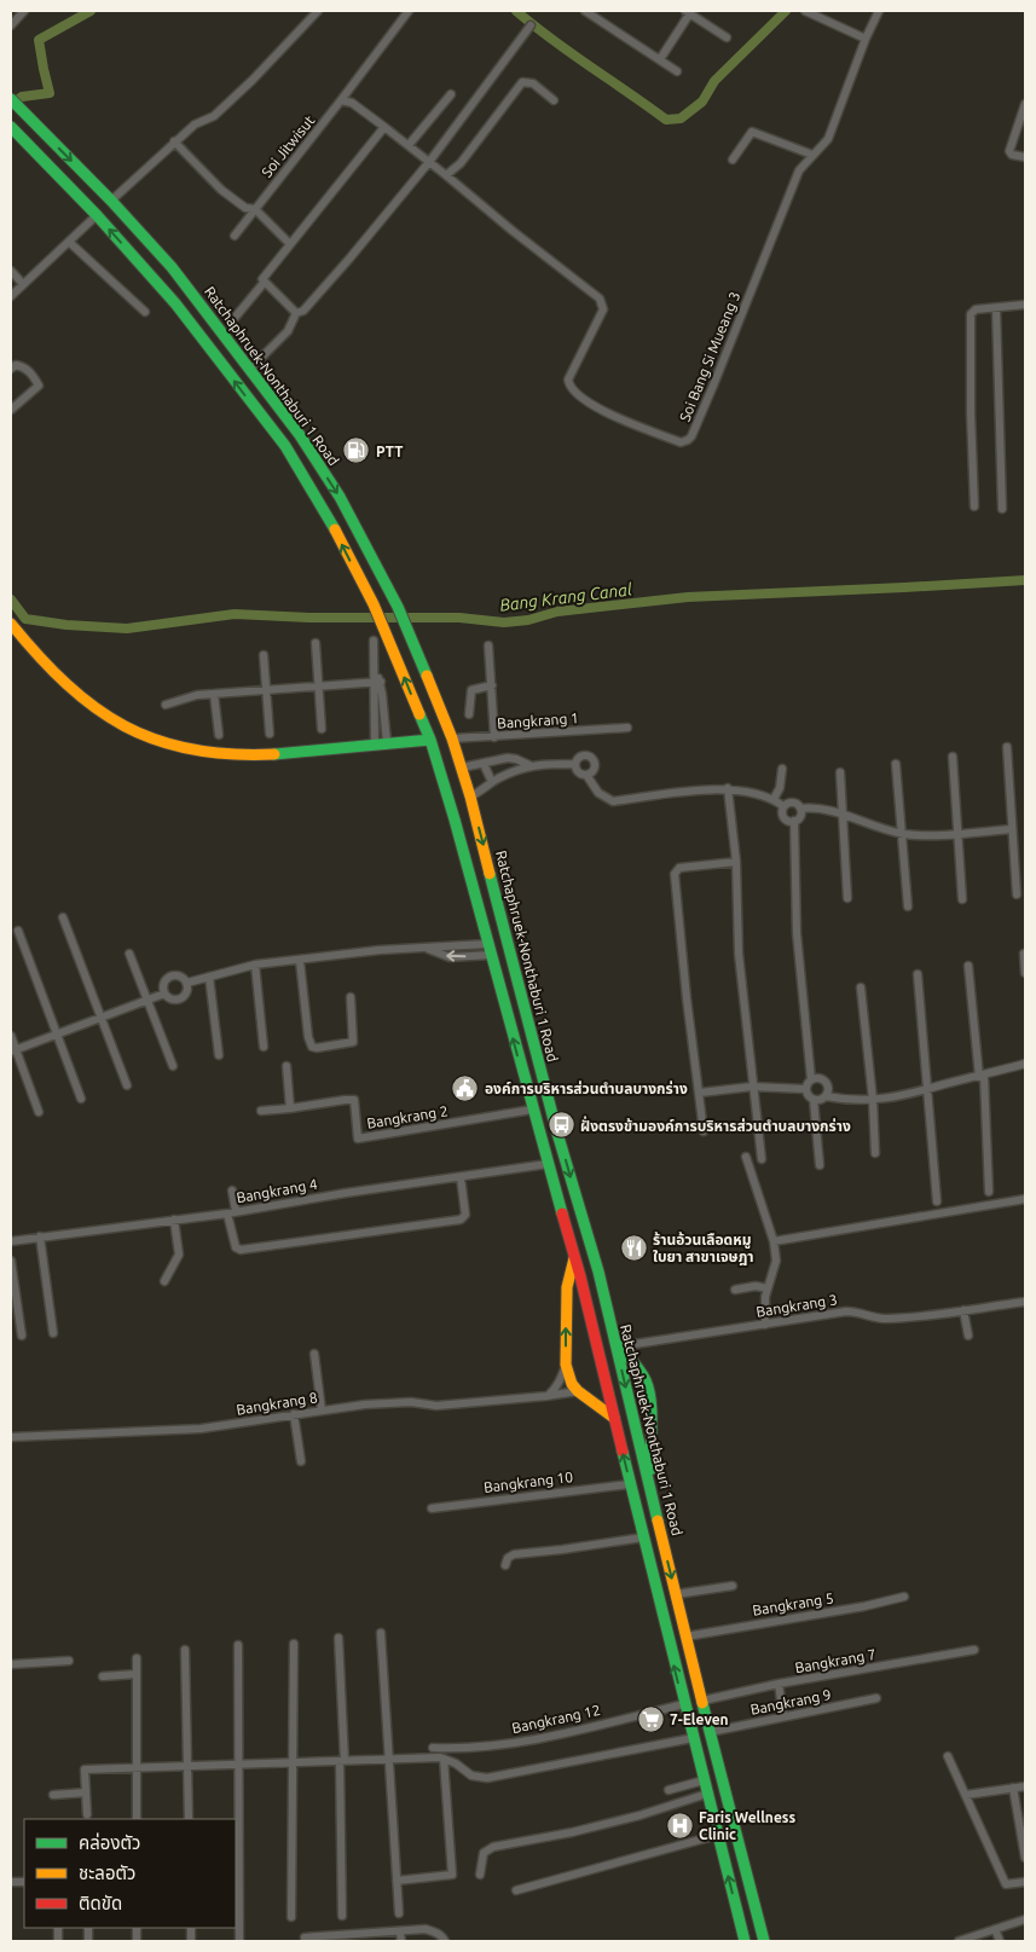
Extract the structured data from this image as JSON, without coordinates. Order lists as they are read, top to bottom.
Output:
{
  "streets": {
    "main road": ["Ratchaphruek-Nonthaburi 1 Road"],
    "street": [
      "Soi Jitwisut",
      "Soi Bang Si Mueang 3",
      "Bangkrang 1",
      "Bangkrang 2",
      "Bangkrang 4",
      "Bangkrang 3",
      "Bangkrang 8",
      "Bangkrang 10",
      "Bangkrang 5",
      "Bangkrang 7",
      "Bangkrang 9",
      "Bangkrang 12"
    ]
  },
  "crossings": [
    ["Soi Jitwisut", "Soi Bang Si Mueang 3"],
    ["Ratchaphruek-Nonthaburi 1 Road", "Bangkrang 1"],
    ["Ratchaphruek-Nonthaburi 1 Road", "Bangkrang 2"],
    ["Ratchaphruek-Nonthaburi 1 Road", "Bangkrang 4"],
    ["Ratchaphruek-Nonthaburi 1 Road", "Bangkrang 3"],
    ["Ratchaphruek-Nonthaburi 1 Road", "Bangkrang 10"],
    ["Ratchaphruek-Nonthaburi 1 Road", "Bangkrang 5"],
    ["Ratchaphruek-Nonthaburi 1 Road", "Bangkrang 7"],
    ["Ratchaphruek-Nonthaburi 1 Road", "Bangkrang 9"],
    ["Ratchaphruek-Nonthaburi 1 Road", "Bangkrang 12"]
  ],
  "water": ["Bang Krang Canal"],
  "places": {
    "fuel station": ["PTT"],
    "public building": ["องค์การบริหารส่วนตำบลบางกร่าง"],
    "bus stop": ["ฝั่งตรงข้ามองค์การบริหารส่วนตำบลบางกร่าง"],
    "restaurant": ["ร้านอ้วนเลือดหมู ใบยา สาขาเจษฎา"],
    "supermarket": ["7-Eleven"],
    "hospital": ["Faris Wellness Clinic"]
  },
  "legend": ["คล่องตัว", "ชะลอตัว", "ติดขัด"]
}
